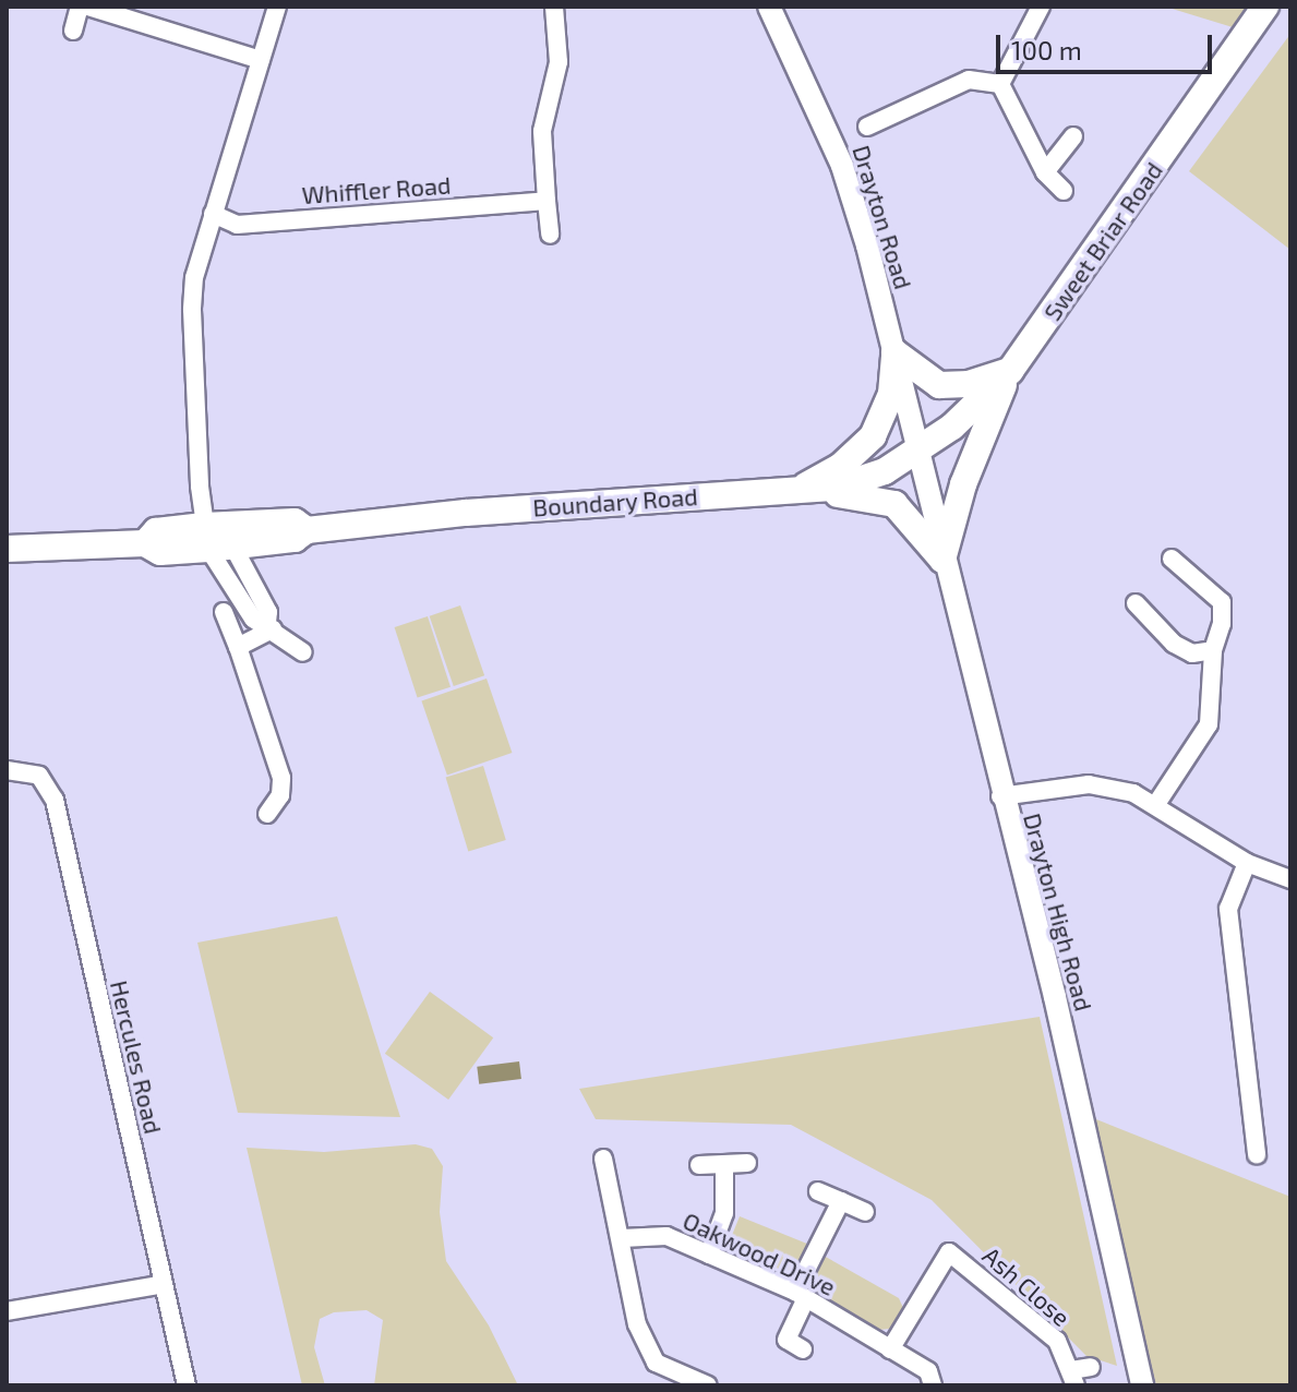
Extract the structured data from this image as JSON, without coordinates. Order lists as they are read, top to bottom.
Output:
{
  "streets": {
    "highway": ["Sweet Briar Road", "Boundary Road"],
    "main road": ["Drayton Road", "Drayton High Road"],
    "street": [
      "Whiffler Road",
      "Hercules Road",
      "Oakwood Drive",
      "Ash Close"
    ]
  },
  "crossings": [
    ["Drayton Road", "Sweet Briar Road"],
    ["Drayton Road", "Boundary Road"],
    ["Drayton Road", "Drayton High Road"],
    ["Sweet Briar Road", "Boundary Road"],
    ["Sweet Briar Road", "Drayton High Road"],
    ["Boundary Road", "Drayton High Road"],
    ["Oakwood Drive", "Ash Close"]
  ],
  "scale_bar": "100 m"
}
